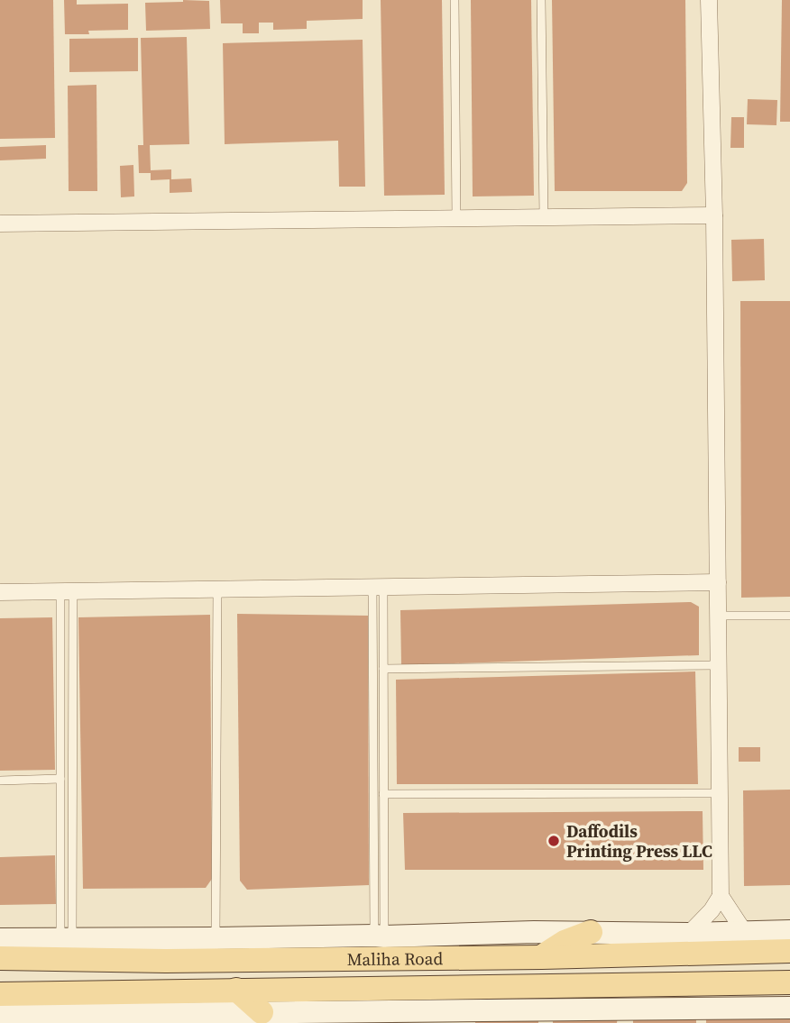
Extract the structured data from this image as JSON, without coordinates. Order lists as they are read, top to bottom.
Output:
{
  "streets": {
    "main road": ["Maliha Road"]
  },
  "places": ["Daffodils Printing Press LLC"]
}
